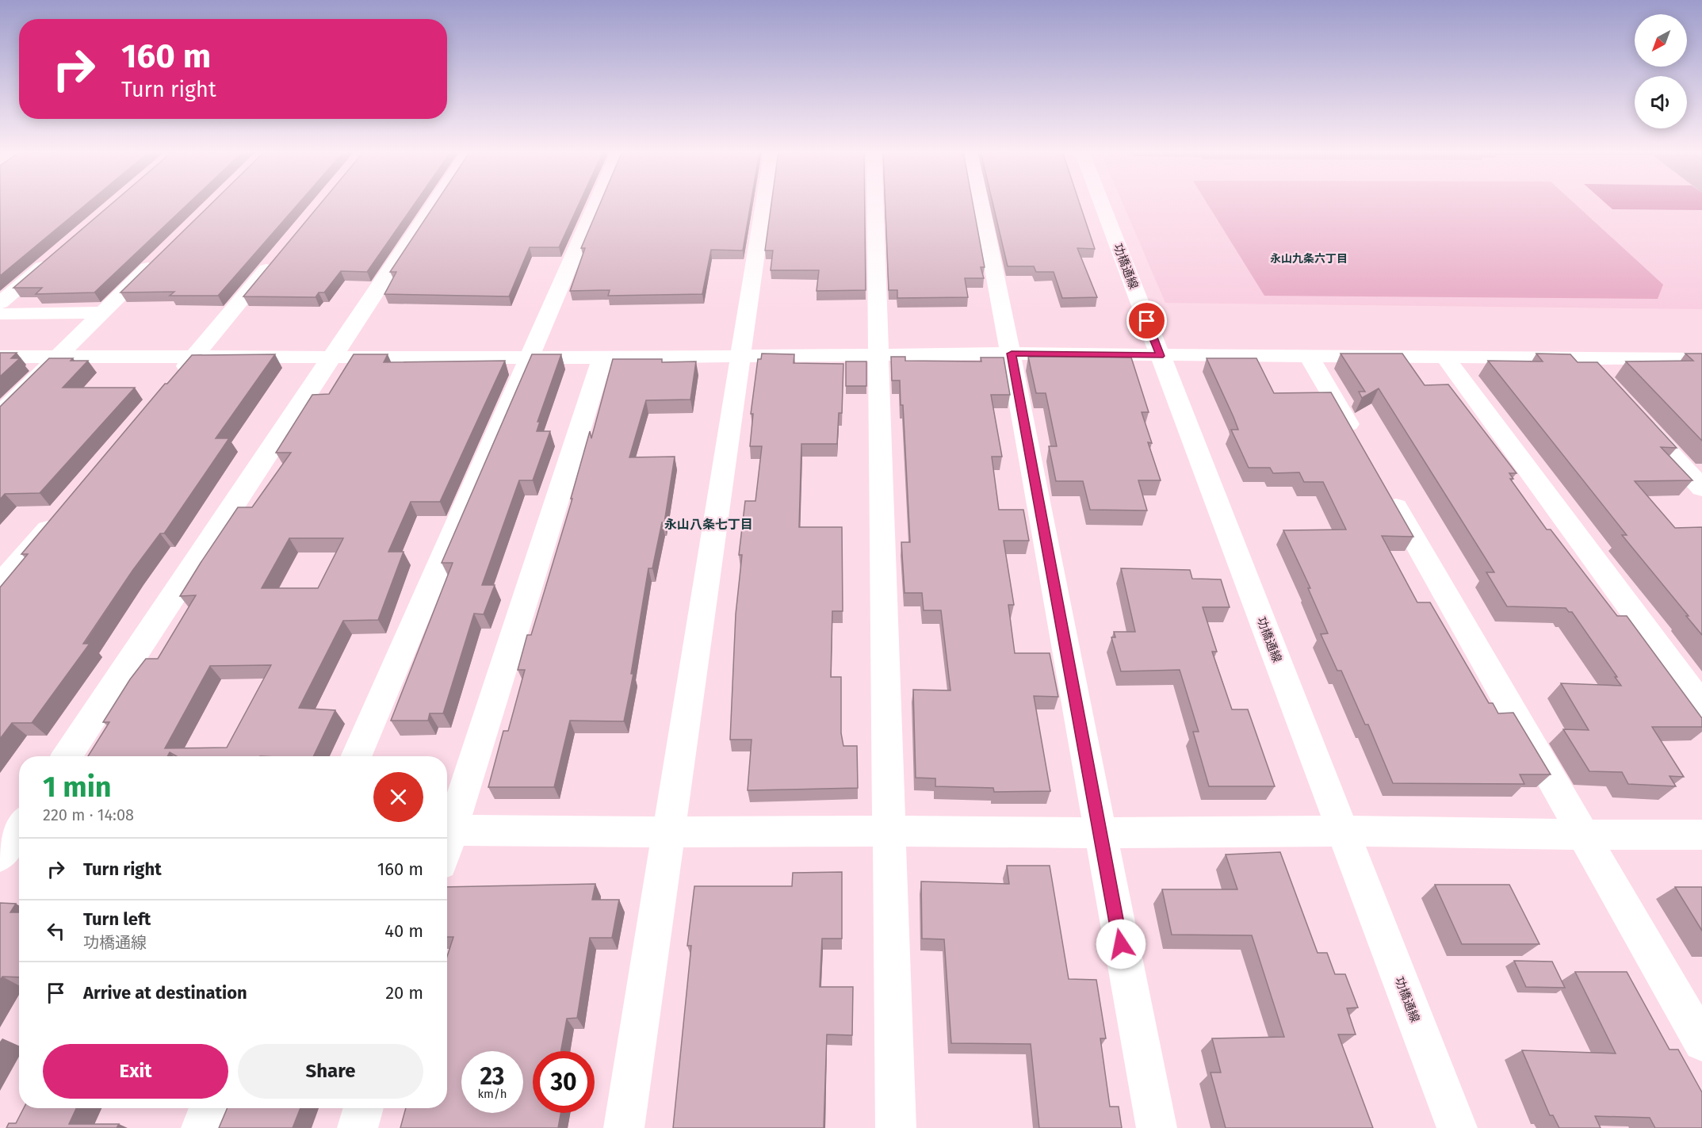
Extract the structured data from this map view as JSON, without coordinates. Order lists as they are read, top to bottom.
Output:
{
  "streets": {
    "street": ["功橋通線"]
  },
  "districts": ["永山九条六丁目", "永山八条七丁目"],
  "north": "bottom left",
  "page": {
    "turn": ["160 m", "Turn right"],
    "heading": ["1 min", "220 m · 14:08"],
    "list": [
      {
        "name": "Turn right",
        "value": "160 m"
      },
      {
        "name": "Turn left",
        "note": "功橋通線",
        "value": "40 m"
      },
      {
        "name": "Arrive at destination",
        "value": "20 m"
      }
    ],
    "buttons": ["Exit", "Share"],
    "speed": "23 km/h",
    "limit": "30"
  }
}
